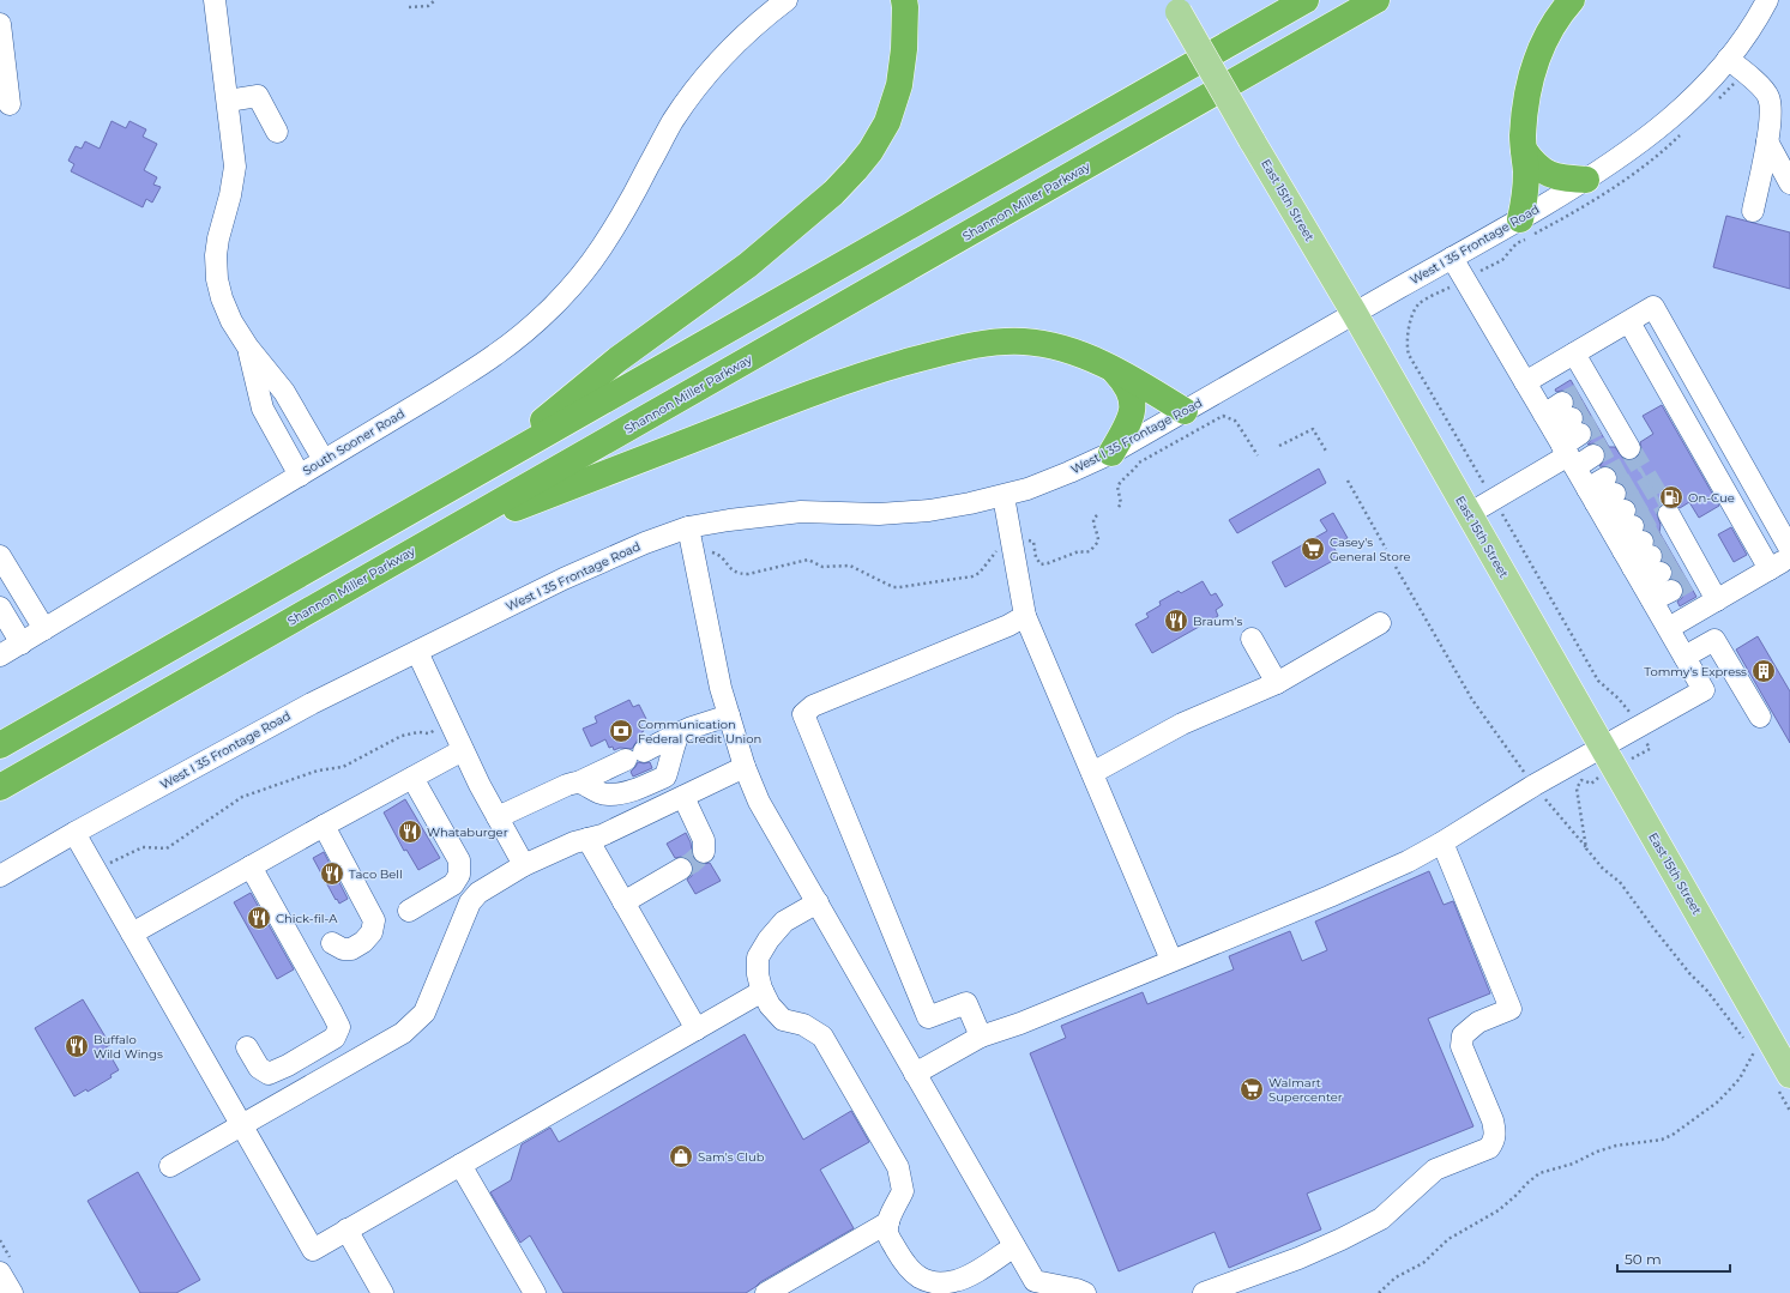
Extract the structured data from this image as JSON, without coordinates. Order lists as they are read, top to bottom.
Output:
{
  "streets": {
    "highway": ["Shannon Miller Parkway"],
    "main road": ["East 15th Street"],
    "street": ["West I 35 Frontage Road", "South Sooner Road"]
  },
  "crossings": [
    ["East 15th Street", "West I 35 Frontage Road"]
  ],
  "places": {
    "fuel station": ["On-Cue"],
    "supermarket": ["Casey's General Store", "Walmart Supercenter"],
    "restaurant": [
      "Braum's",
      "Whataburger",
      "Taco Bell",
      "Chick-fil-A",
      "Buffalo Wild Wings"
    ],
    "building": ["Tommy's Express"],
    "bank": ["Communication Federal Credit Union"],
    "shop": ["Sam's Club"]
  },
  "scale_bar": "50 m"
}
